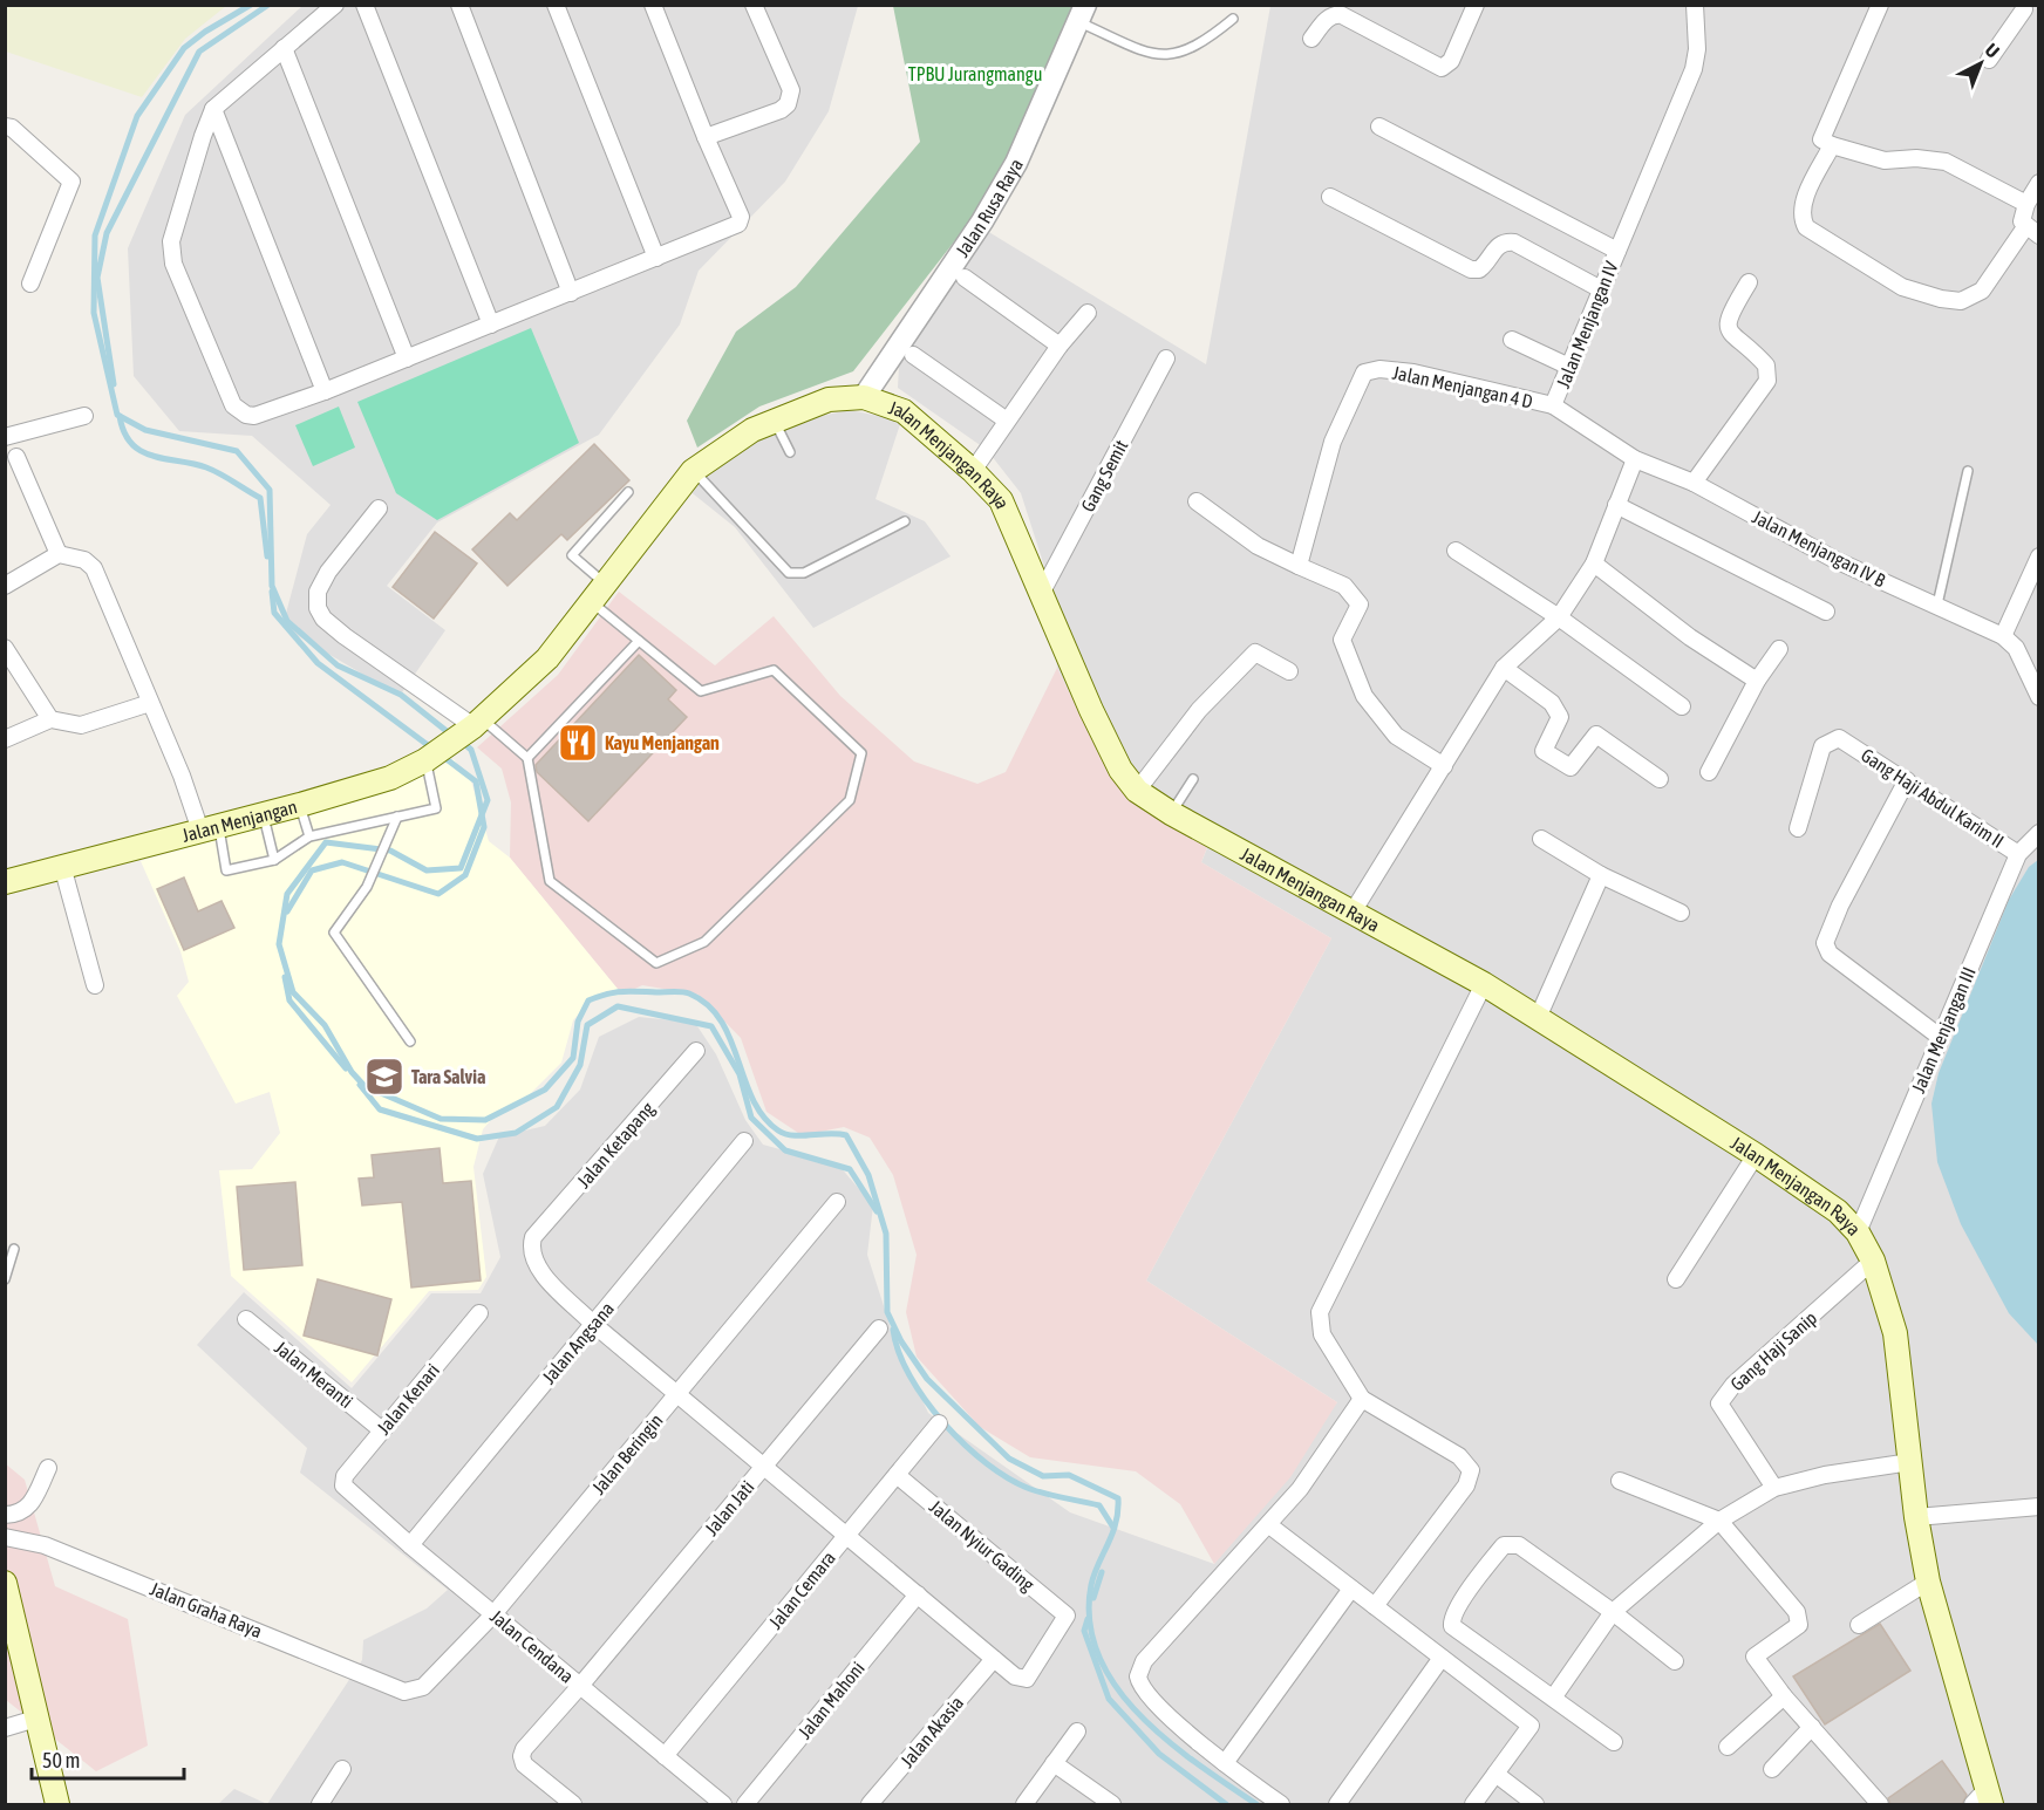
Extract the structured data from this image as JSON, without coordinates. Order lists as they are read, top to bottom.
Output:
{
  "streets": {
    "main road": ["Jalan Menjangan Raya", "Jalan Menjangan"],
    "street": [
      "Jalan Rusa Raya",
      "Jalan Menjangan IV",
      "Jalan Menjangan 4 D",
      "Gang Semit",
      "Jalan Menjangan IV B",
      "Gang Haji Abdul Karim II",
      "Jalan Menjangan III",
      "Jalan Ketapang",
      "Jalan Angsana",
      "Gang Haji Sanip",
      "Jalan Meranti",
      "Jalan Kenari",
      "Jalan Beringin",
      "Jalan Jati",
      "Jalan Nyiur Gading",
      "Jalan Cemara",
      "Jalan Graha Raya",
      "Jalan Cendana",
      "Jalan Mahoni",
      "Jalan Akasia"
    ]
  },
  "crossings": [
    ["Jalan Rusa Raya", "Jalan Menjangan Raya"],
    ["Jalan Menjangan IV", "Jalan Menjangan 4 D"],
    ["Jalan Menjangan IV", "Jalan Menjangan IV B"],
    ["Jalan Menjangan Raya", "Gang Semit"],
    ["Jalan Menjangan Raya", "Jalan Menjangan"],
    ["Jalan Menjangan Raya", "Jalan Menjangan III"],
    ["Jalan Menjangan Raya", "Gang Haji Sanip"],
    ["Gang Haji Abdul Karim II", "Jalan Menjangan III"],
    ["Jalan Ketapang", "Jalan Angsana"],
    ["Jalan Angsana", "Jalan Cendana"],
    ["Jalan Meranti", "Jalan Kenari"],
    ["Jalan Kenari", "Jalan Cendana"],
    ["Jalan Beringin", "Jalan Graha Raya"],
    ["Jalan Beringin", "Jalan Cendana"],
    ["Jalan Jati", "Jalan Cendana"],
    ["Jalan Nyiur Gading", "Jalan Cemara"],
    ["Jalan Nyiur Gading", "Jalan Akasia"],
    ["Jalan Cemara", "Jalan Cendana"]
  ],
  "parks": ["TPBU Jurangmangu"],
  "places": {
    "restaurant": ["Kayu Menjangan"],
    "school or university": ["Tara Salvia"]
  },
  "scale_bar": "50 m",
  "north": "top right"
}
